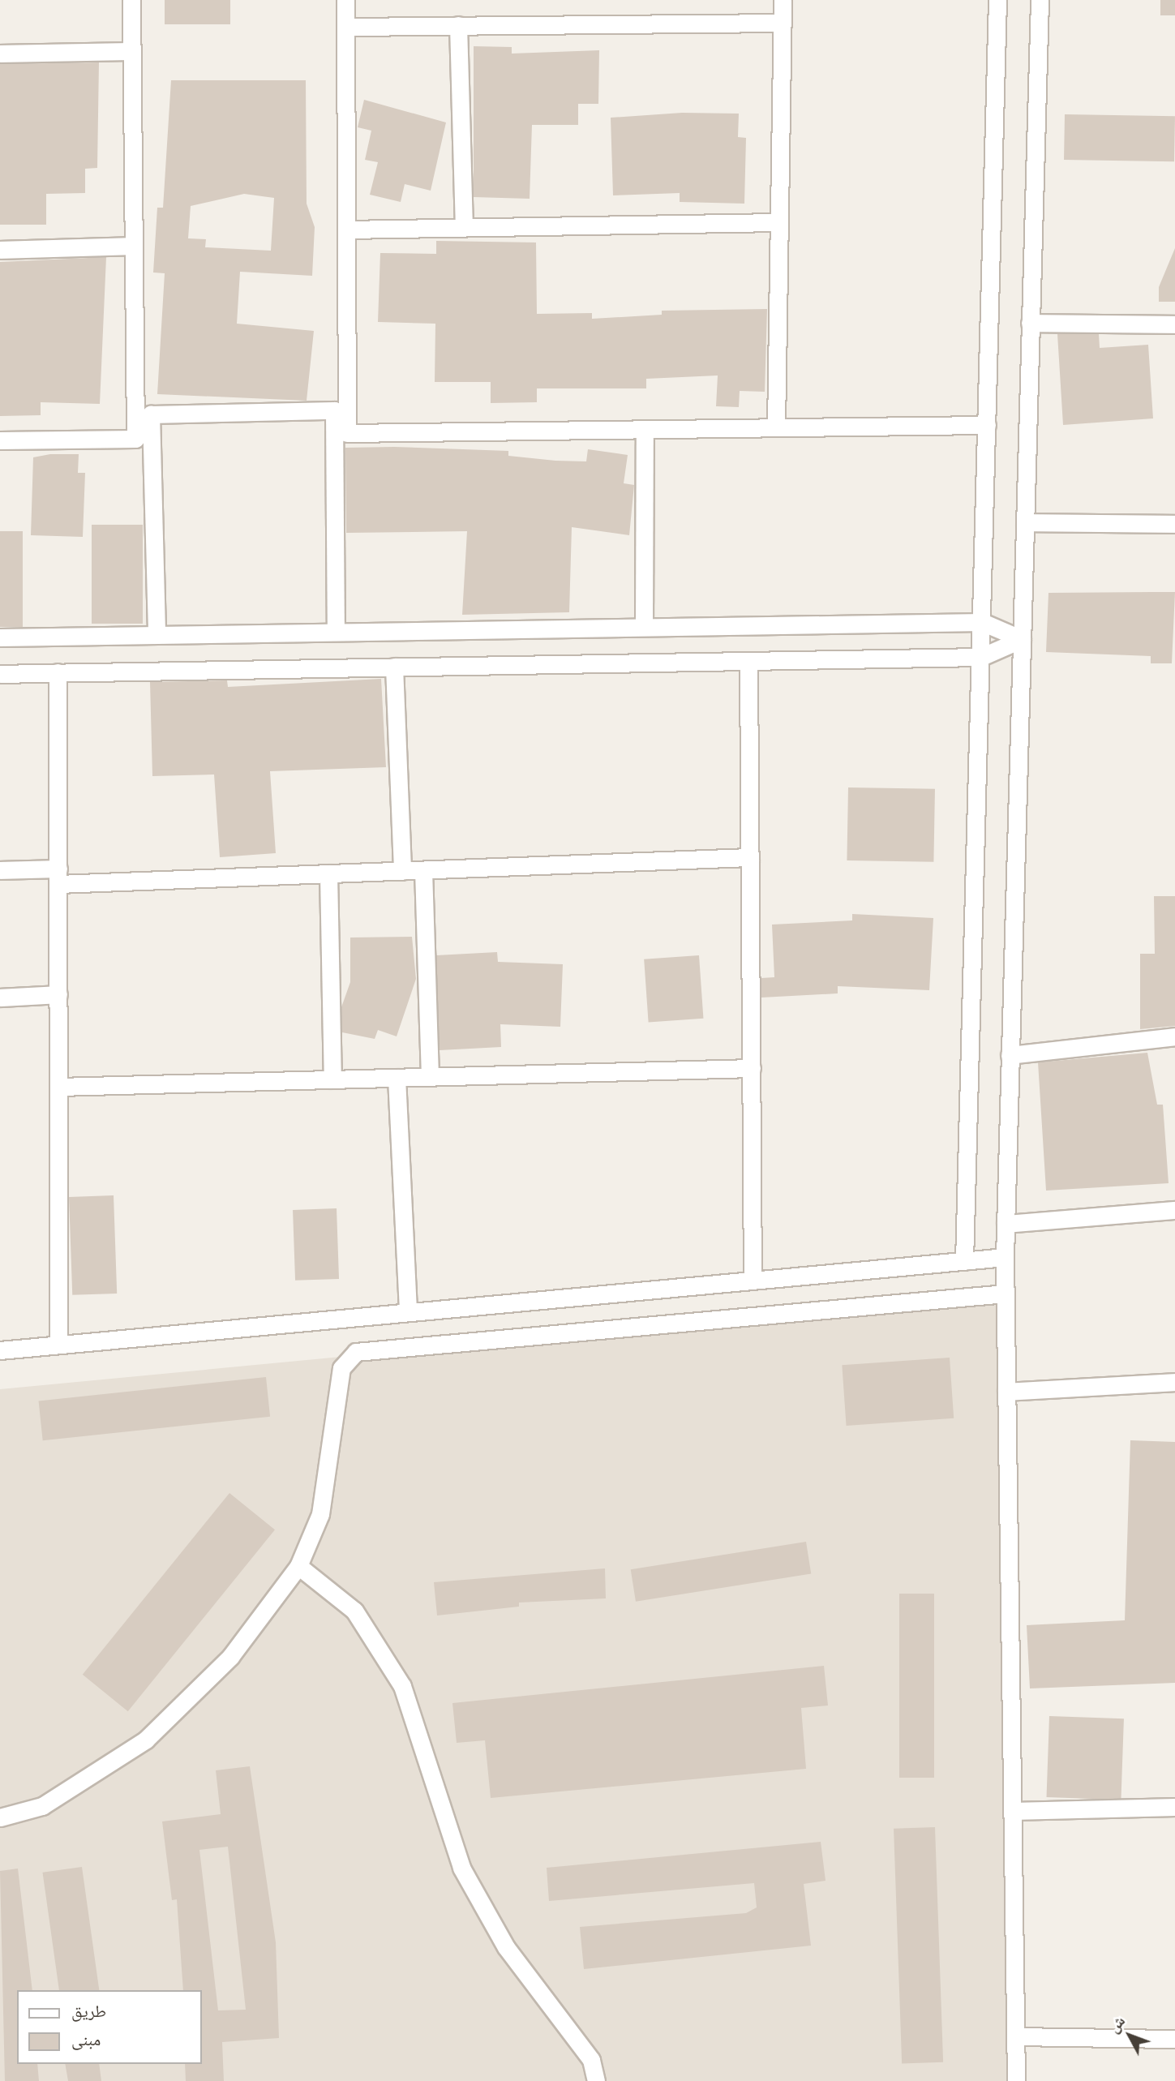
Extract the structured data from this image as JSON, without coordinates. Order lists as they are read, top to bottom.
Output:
{
  "legend": ["طريق", "مبنى"],
  "north": "top left"
}
